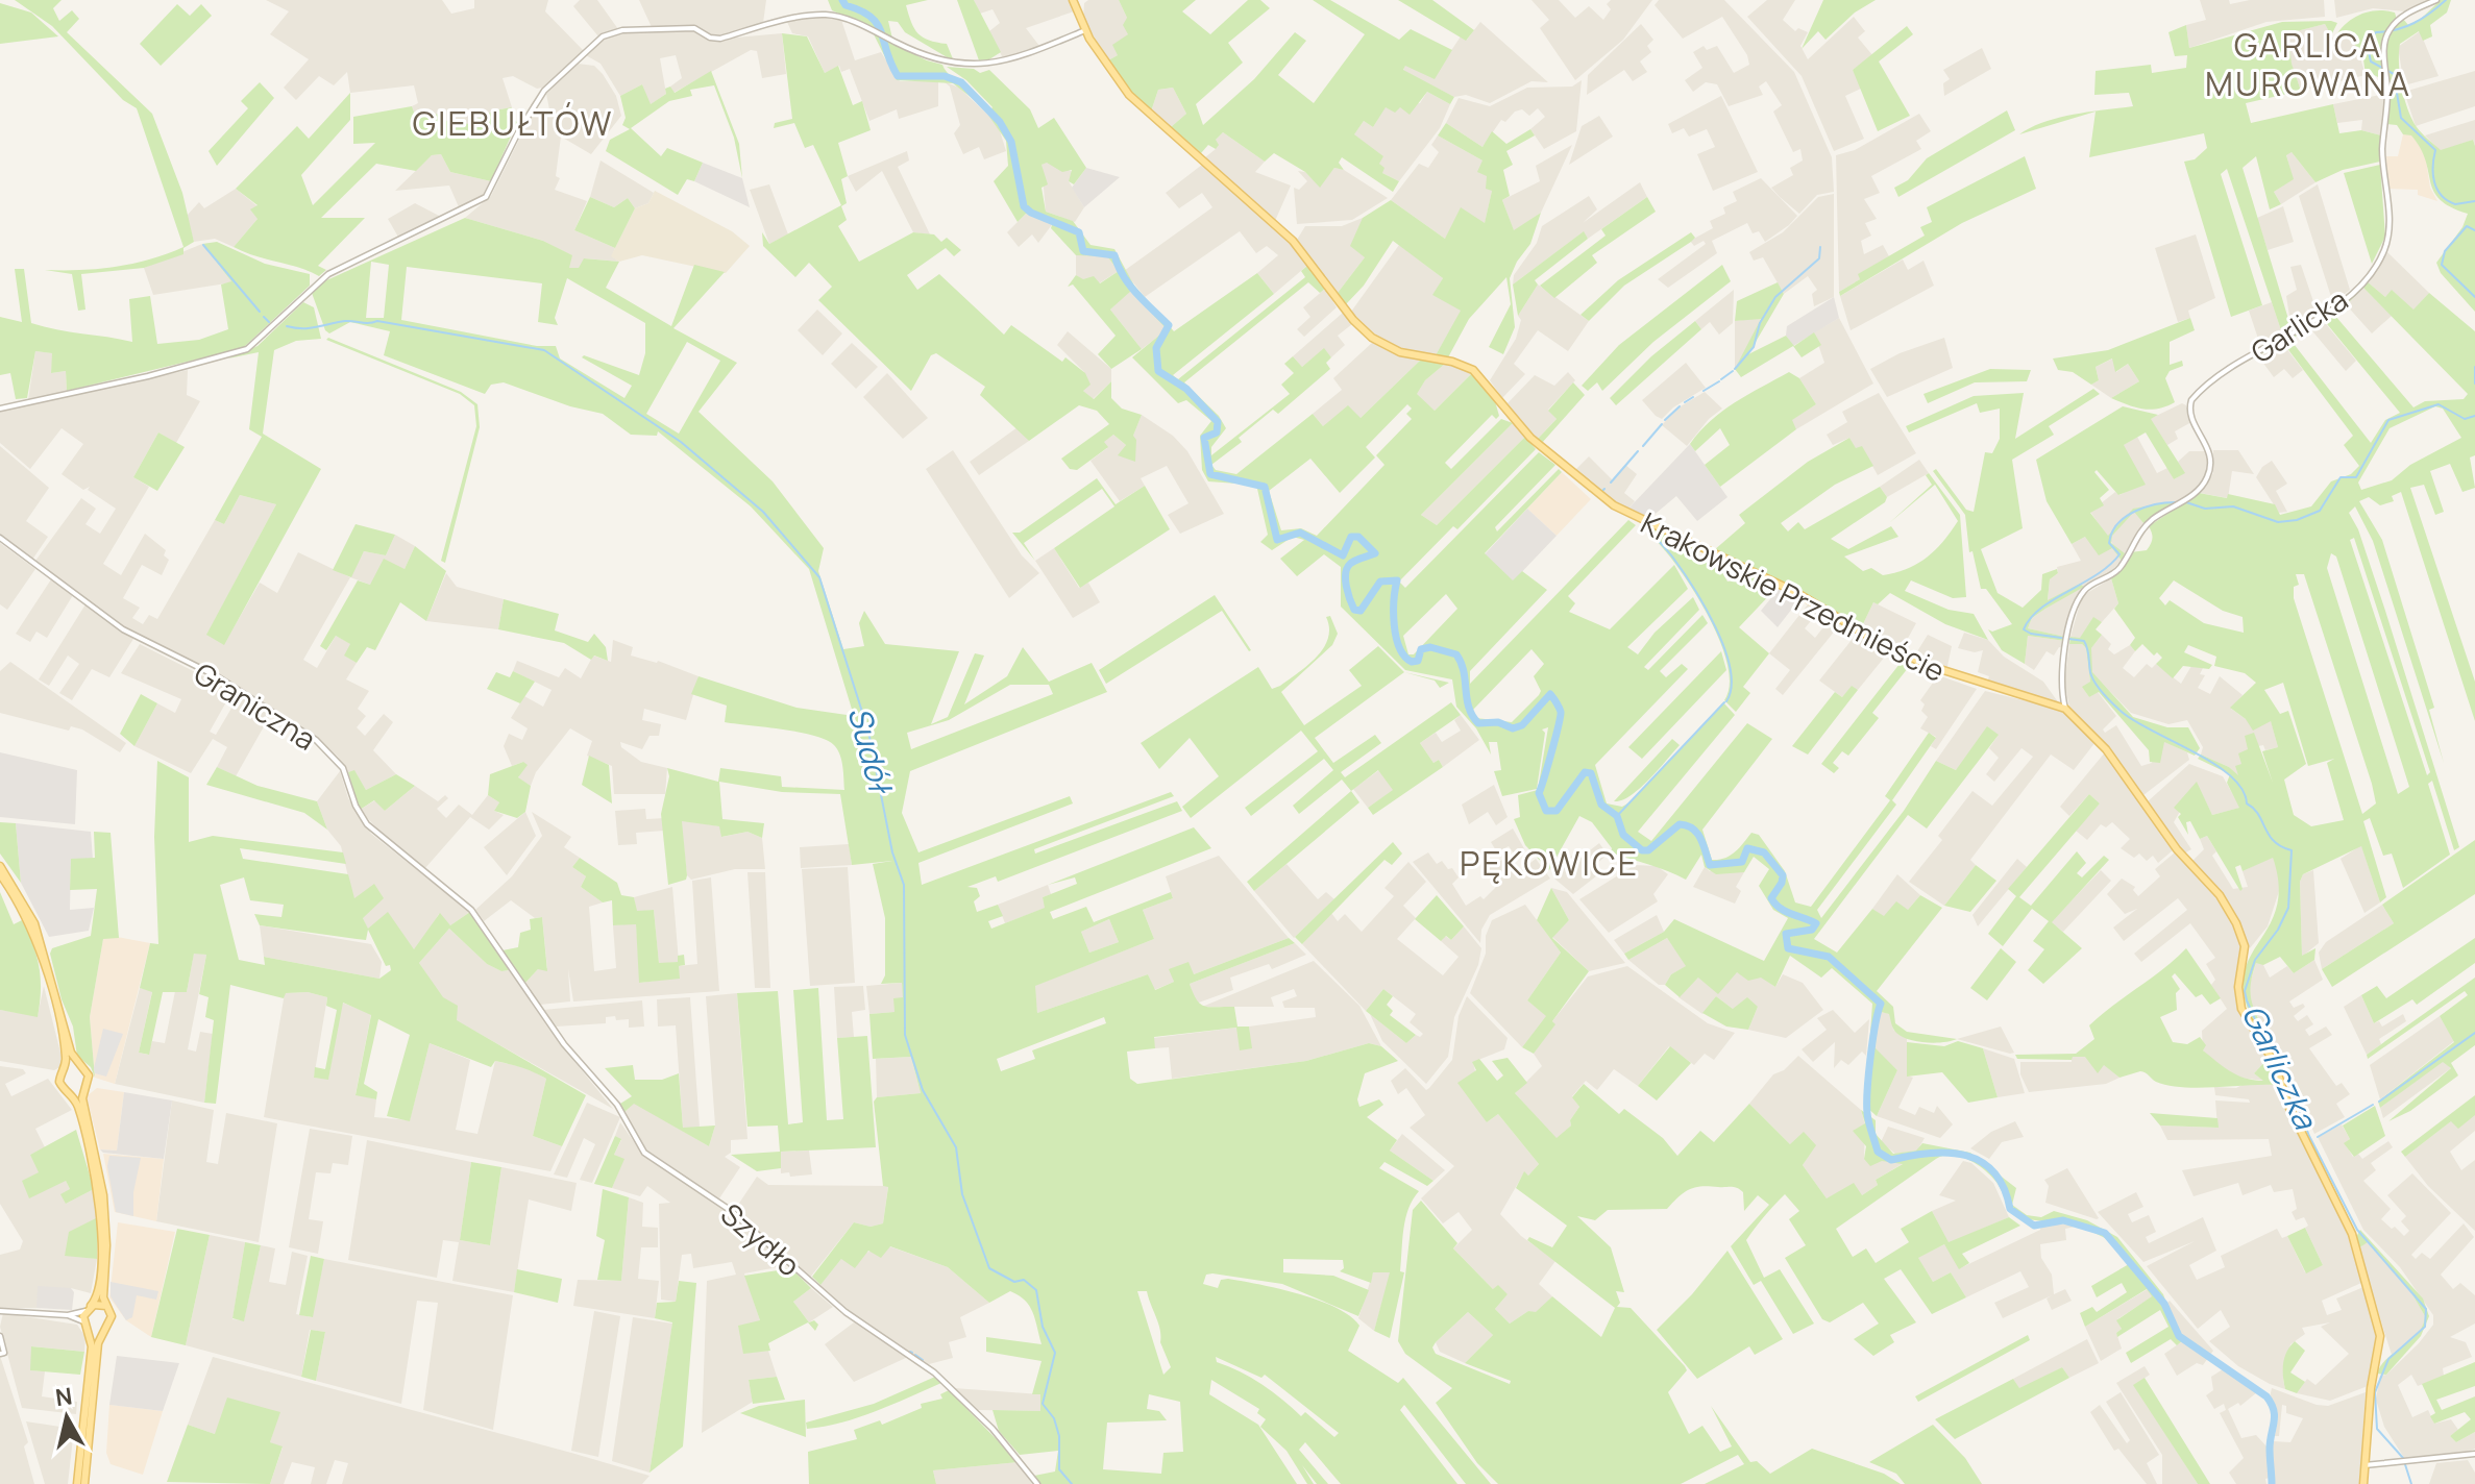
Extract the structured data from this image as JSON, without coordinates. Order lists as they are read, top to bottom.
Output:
{
  "streets": {
    "main road": ["Krakowskie Przedmieście"],
    "street": ["Garlicka", "Graniczna", "Szydło"]
  },
  "crossings": [
    ["Garlicka", "Krakowskie Przedmieście"],
    ["Graniczna", "Szydło"]
  ],
  "districts": ["GARLICA MUROWANA", "GIEBUŁTÓW", "PĘKOWICE"],
  "water": ["Sudół", "Garliczka"],
  "north": "top"
}
